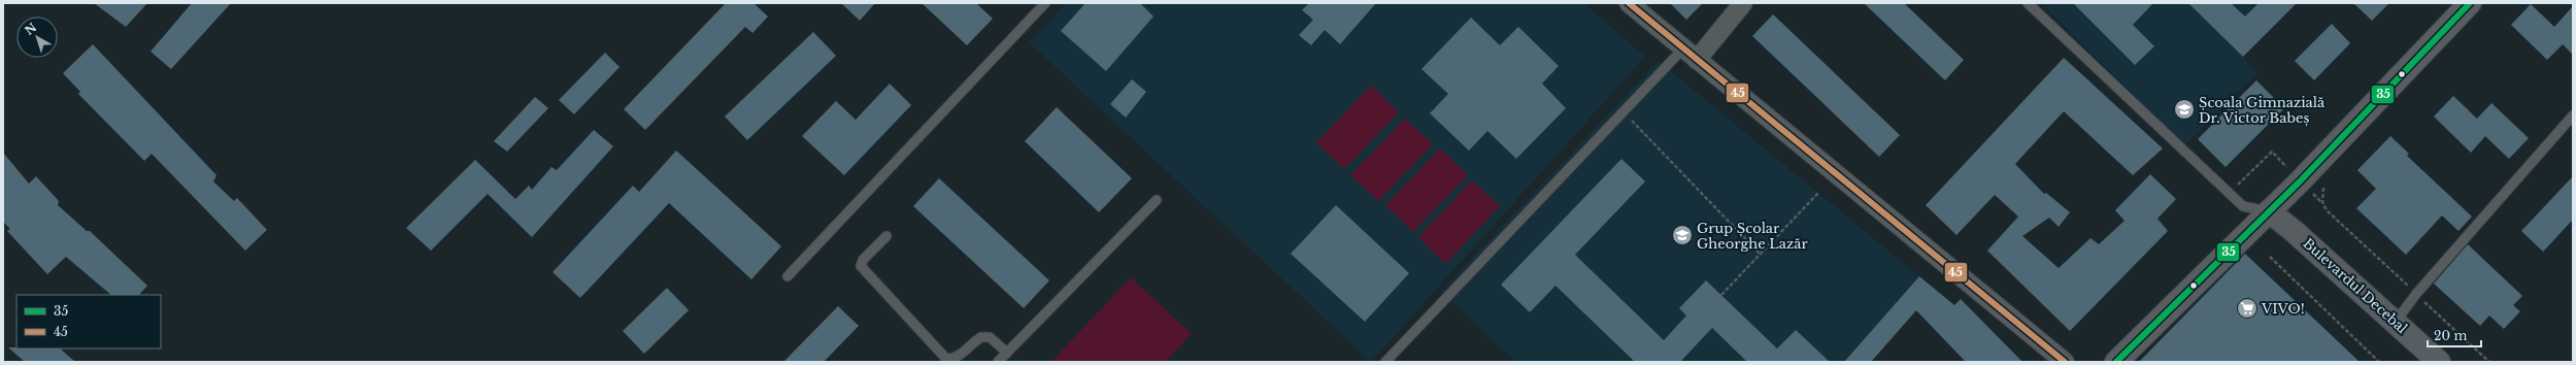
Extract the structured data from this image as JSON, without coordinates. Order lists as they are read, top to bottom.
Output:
{
  "streets": {
    "street": ["Bulevardul Decebal"]
  },
  "places": {
    "school or university": ["Școala Gimnazială Dr. Victor Babeș", "Grup Școlar Gheorghe Lazăr"],
    "supermarket": ["VIVO!"]
  },
  "lines": ["transit line 35", "transit line 45"],
  "legend": ["35", "45"],
  "scale_bar": "20 m",
  "north": "top left"
}
